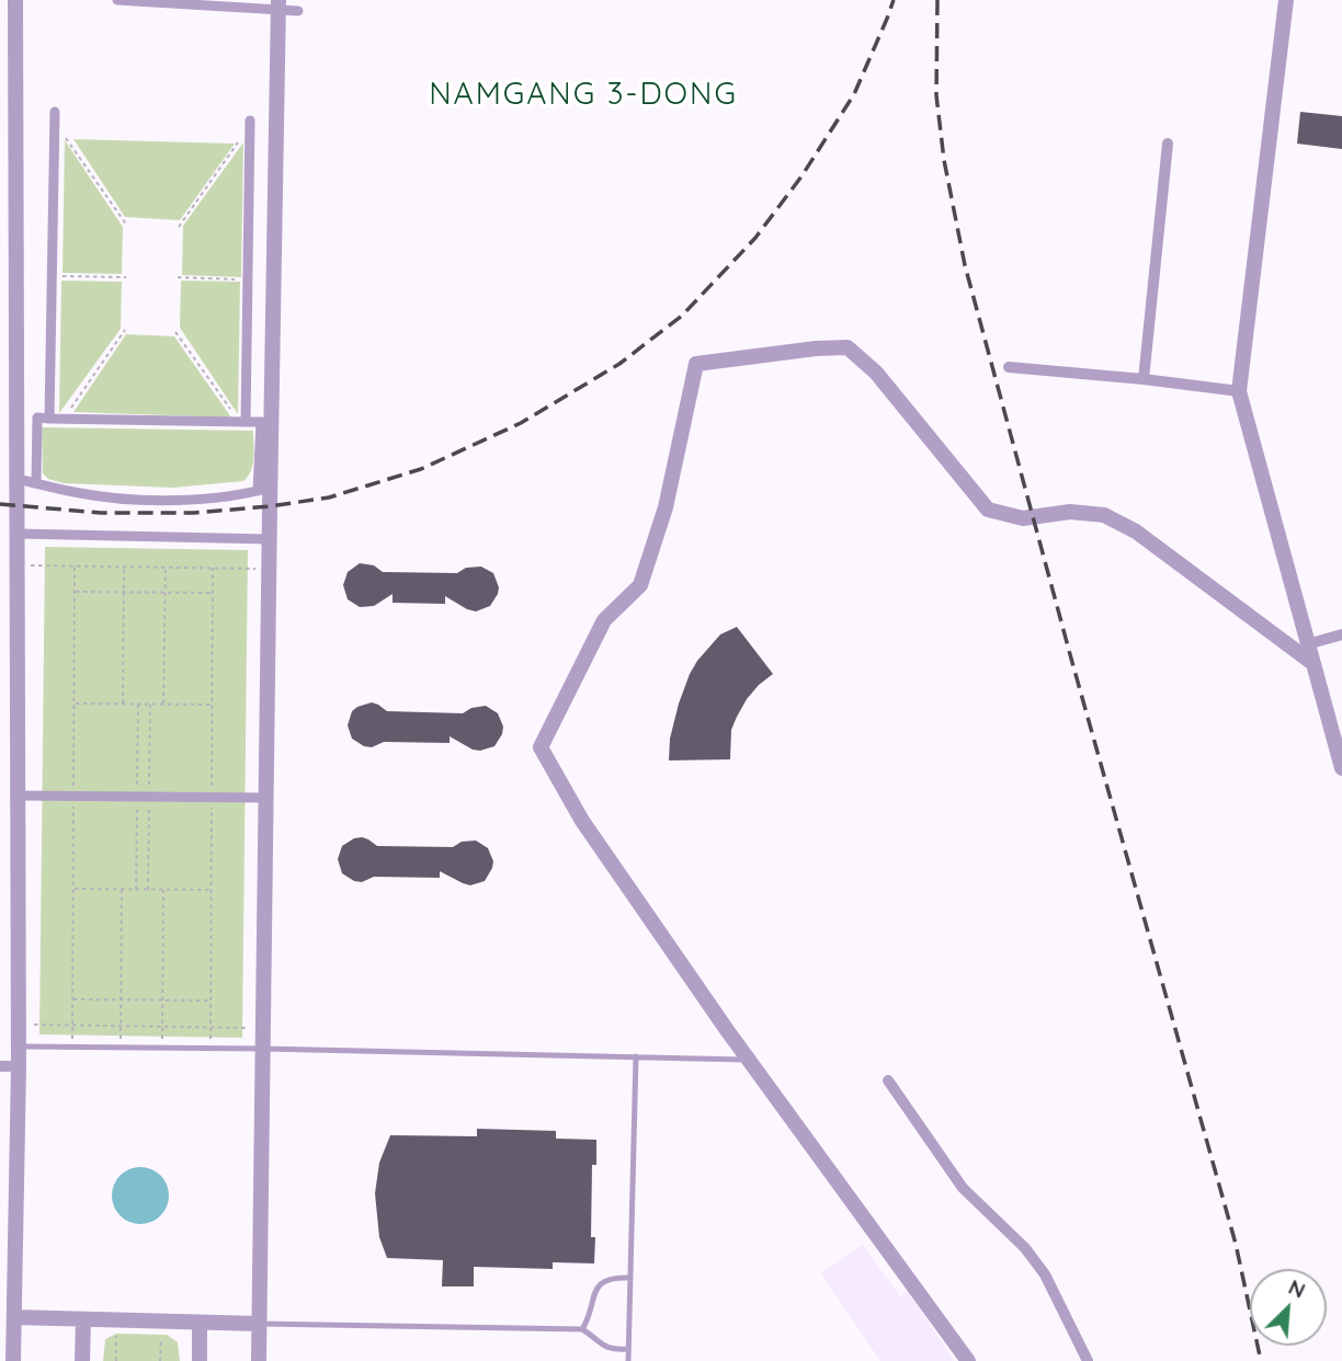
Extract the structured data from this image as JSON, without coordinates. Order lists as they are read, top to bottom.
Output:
{
  "districts": ["NAMGANG 3-DONG"],
  "north": "top right"
}
